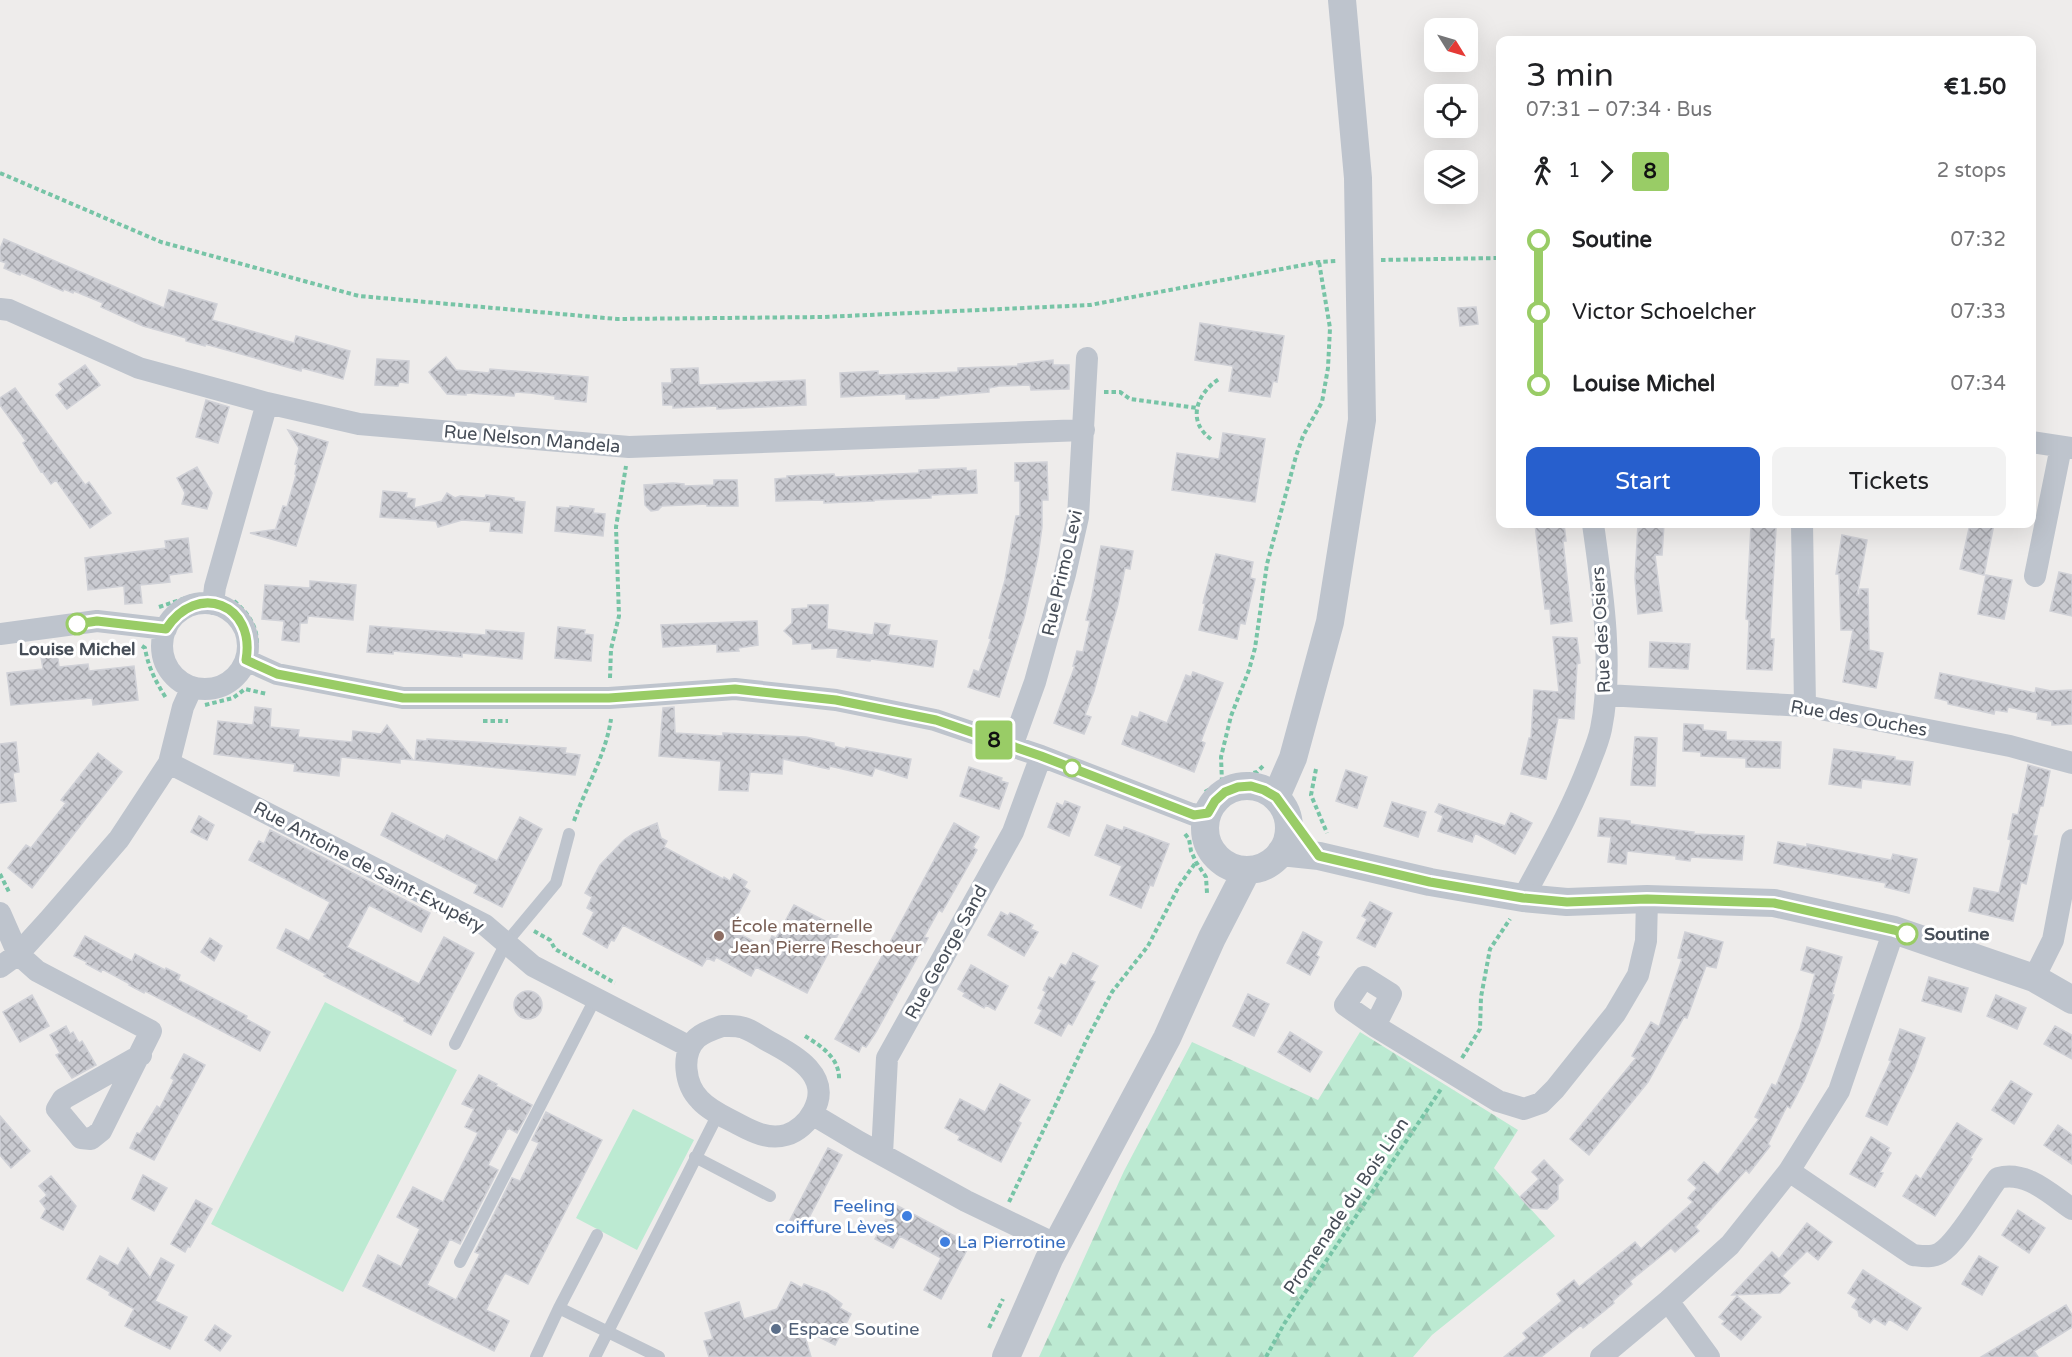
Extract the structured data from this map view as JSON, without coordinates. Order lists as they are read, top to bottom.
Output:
{
  "streets": {
    "street": [
      "Rue Nelson Mandela",
      "Rue Primo Levi",
      "Rue des Osiers",
      "Rue des Ouches",
      "Rue Antoine de Saint-Exupéry",
      "Rue George Sand"
    ],
    "path": ["Promenade du Bois Lion"]
  },
  "crossings": [
    ["Rue Nelson Mandela", "Rue Primo Levi"],
    ["Rue des Osiers", "Rue des Ouches"],
    ["Rue des Osiers", "Promenade du Bois Lion"]
  ],
  "places": [
    "Louise Michel",
    "Soutine",
    "École maternelle Jean Pierre Reschoeur",
    "Feeling coiffure Lèves",
    "La Pierrotine",
    "Espace Soutine"
  ],
  "lines": ["bus line 8"],
  "north": "bottom right",
  "page": {
    "on_map": "8",
    "heading": ["3 min", "07:31 – 07:34 · Bus", "€1.50"],
    "legs": ["1", "8", "2 stops"],
    "list": [
      {
        "name": "Soutine",
        "value": "07:32"
      },
      {
        "name": "Victor Schoelcher",
        "value": "07:33"
      },
      {
        "name": "Louise Michel",
        "value": "07:34"
      }
    ],
    "buttons": ["Start", "Tickets"]
  }
}
